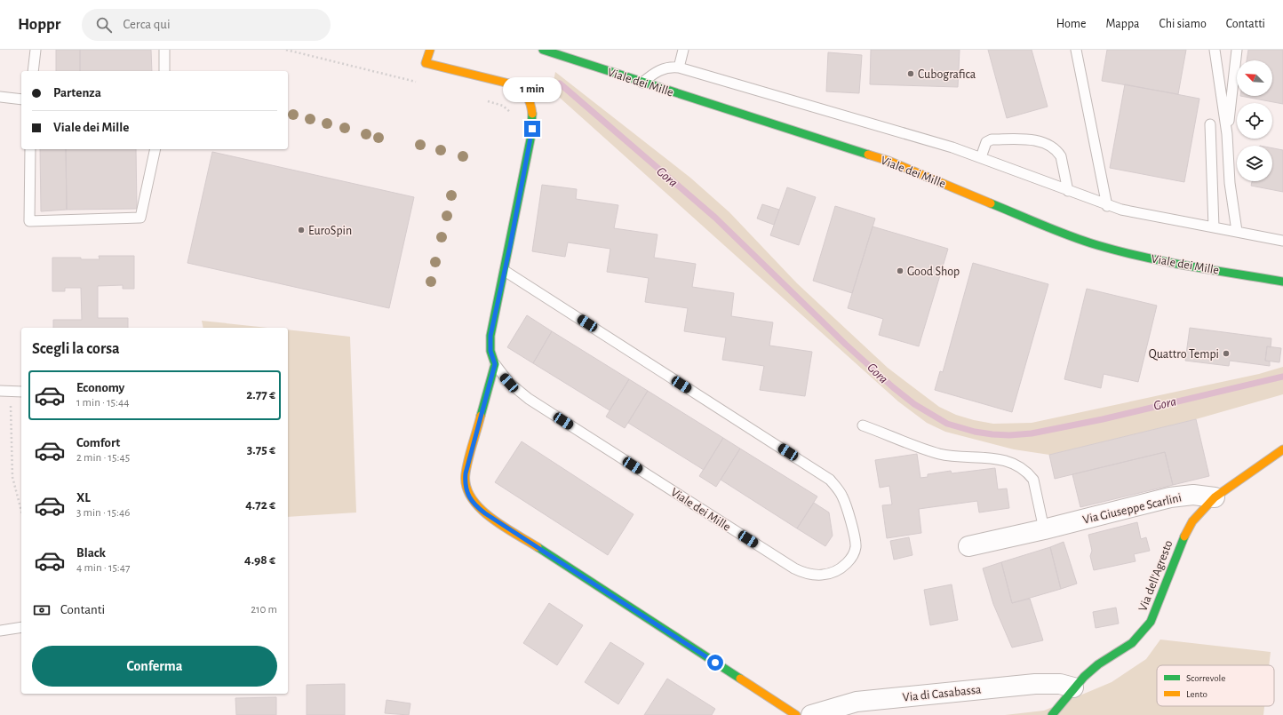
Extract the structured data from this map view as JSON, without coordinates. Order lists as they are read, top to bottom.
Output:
{
  "streets": {
    "street": [
      "Viale dei Mille",
      "Via Giuseppe Scarlini",
      "Via dell'Agresto",
      "Via di Casabassa"
    ]
  },
  "crossings": [
    ["Via Giuseppe Scarlini", "Via dell'Agresto"],
    ["Via dell'Agresto", "Via di Casabassa"]
  ],
  "water": ["Gora"],
  "places": [
    "Cubografica",
    "EuroSpin",
    "Good Shop",
    "Quattro Tempi"
  ],
  "legend": ["Scorrevole", "Lento"],
  "north": "top left",
  "page": {
    "header": "Hoppr",
    "search": "Cerca qui",
    "nav": [
      "Home",
      "Mappa",
      "Chi siamo",
      "Contatti"
    ],
    "banner": ["Partenza", "Viale dei Mille"],
    "bubble": "1 min",
    "heading": "Scegli la corsa",
    "list": [
      {
        "name": "Economy",
        "note": "1 min · 15:44",
        "value": "2.77 €"
      },
      {
        "name": "Comfort",
        "note": "2 min · 15:45",
        "value": "3.75 €"
      },
      {
        "name": "XL",
        "note": "3 min · 15:46",
        "value": "4.72 €"
      },
      {
        "name": "Black",
        "note": "4 min · 15:47",
        "value": "4.98 €"
      }
    ],
    "pay": ["Contanti", "210 m"],
    "buttons": "Conferma"
  }
}
